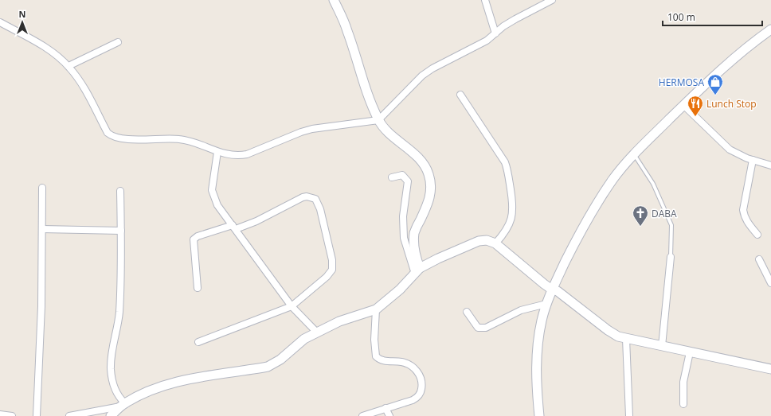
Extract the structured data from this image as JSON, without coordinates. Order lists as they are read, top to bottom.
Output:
{
  "places": {
    "shop": ["HERMOSA"],
    "restaurant": ["Lunch Stop"],
    "church": ["DABA"]
  },
  "scale_bar": "100 m",
  "north": "top"
}
